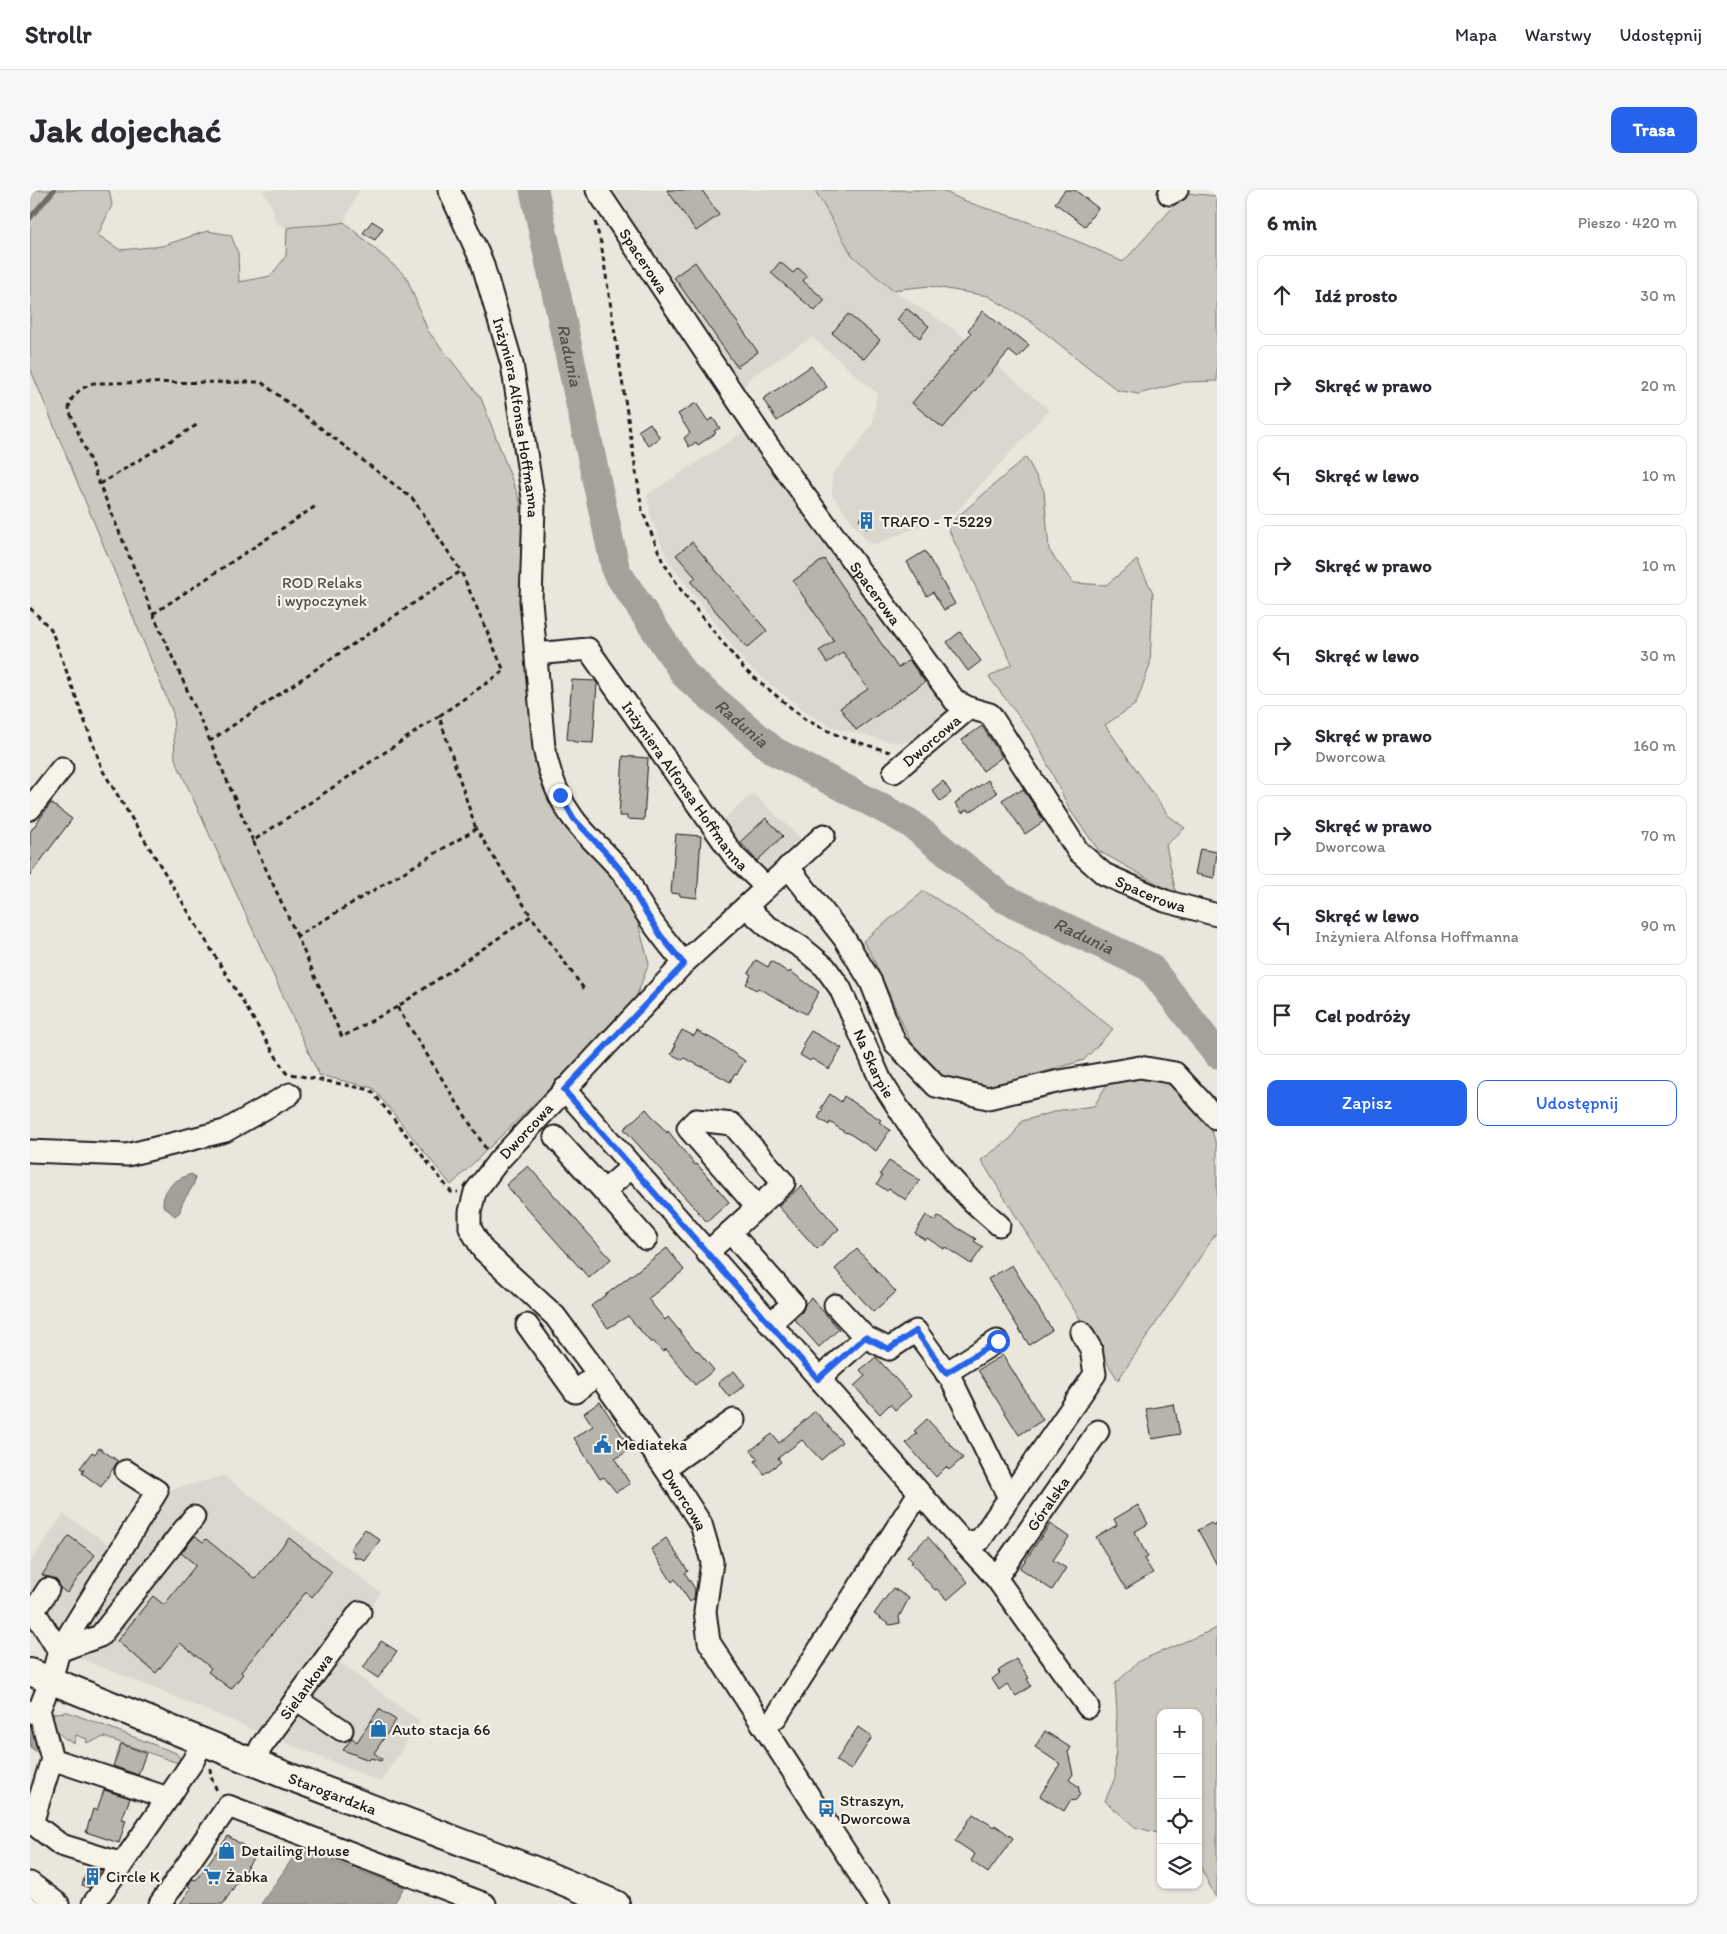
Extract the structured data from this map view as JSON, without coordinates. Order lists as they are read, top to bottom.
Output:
{
  "streets": {
    "main road": ["Starogardzka"],
    "street": [
      "Spacerowa",
      "Inżyniera Alfonsa Hoffmanna",
      "Dworcowa",
      "Na Skarpie",
      "Góralska",
      "Sielankowa"
    ]
  },
  "crossings": [
    ["Spacerowa", "Dworcowa"],
    ["Inżyniera Alfonsa Hoffmanna", "Dworcowa"],
    ["Dworcowa", "Na Skarpie"],
    ["Sielankowa", "Starogardzka"]
  ],
  "water": ["Radunia"],
  "parks": ["ROD Relaks i wypoczynek"],
  "places": {
    "building": ["TRAFO - T-5229", "Circle K"],
    "public building": ["Mediateka"],
    "shop": ["Auto stacja 66", "Detailing House"],
    "bus stop": ["Straszyn, Dworcowa"],
    "supermarket": ["Żabka"]
  },
  "page": {
    "header": "Strollr",
    "nav": ["Mapa", "Warstwy", "Udostępnij"],
    "buttons": [
      "Trasa",
      ["Zapisz", "Udostępnij"]
    ],
    "title": "Jak dojechać",
    "heading": ["6 min", "Pieszo · 420 m"],
    "list": [
      ["Idź prosto", "30 m"],
      ["Skręć w prawo", "20 m"],
      ["Skręć w lewo", "10 m"],
      ["Skręć w prawo", "10 m"],
      ["Skręć w lewo", "30 m"],
      ["Skręć w prawo", "Dworcowa", "160 m"],
      ["Skręć w prawo", "Dworcowa", "70 m"],
      ["Skręć w lewo", "Inżyniera Alfonsa Hoffmanna", "90 m"],
      "Cel podróży"
    ],
    "map_buttons": ["+", "−"]
  }
}
